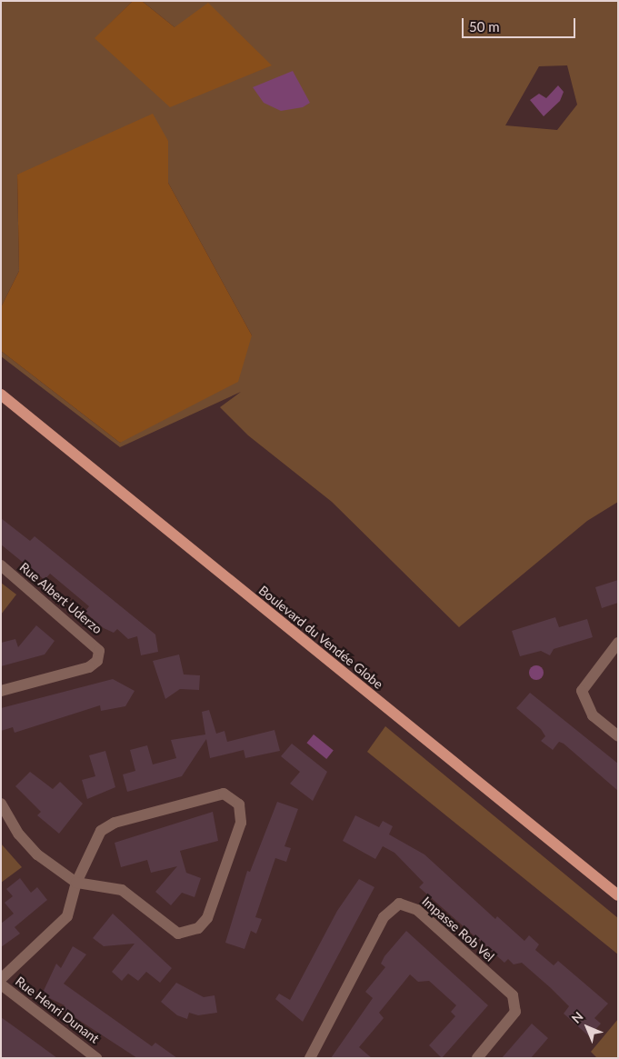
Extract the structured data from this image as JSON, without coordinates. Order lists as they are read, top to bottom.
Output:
{
  "streets": {
    "main road": ["Boulevard du Vendée Globe"],
    "street": ["Rue Albert Uderzo", "Impasse Rob Vel", "Rue Henri Dunant"]
  },
  "scale_bar": "50 m",
  "north": "top left"
}
